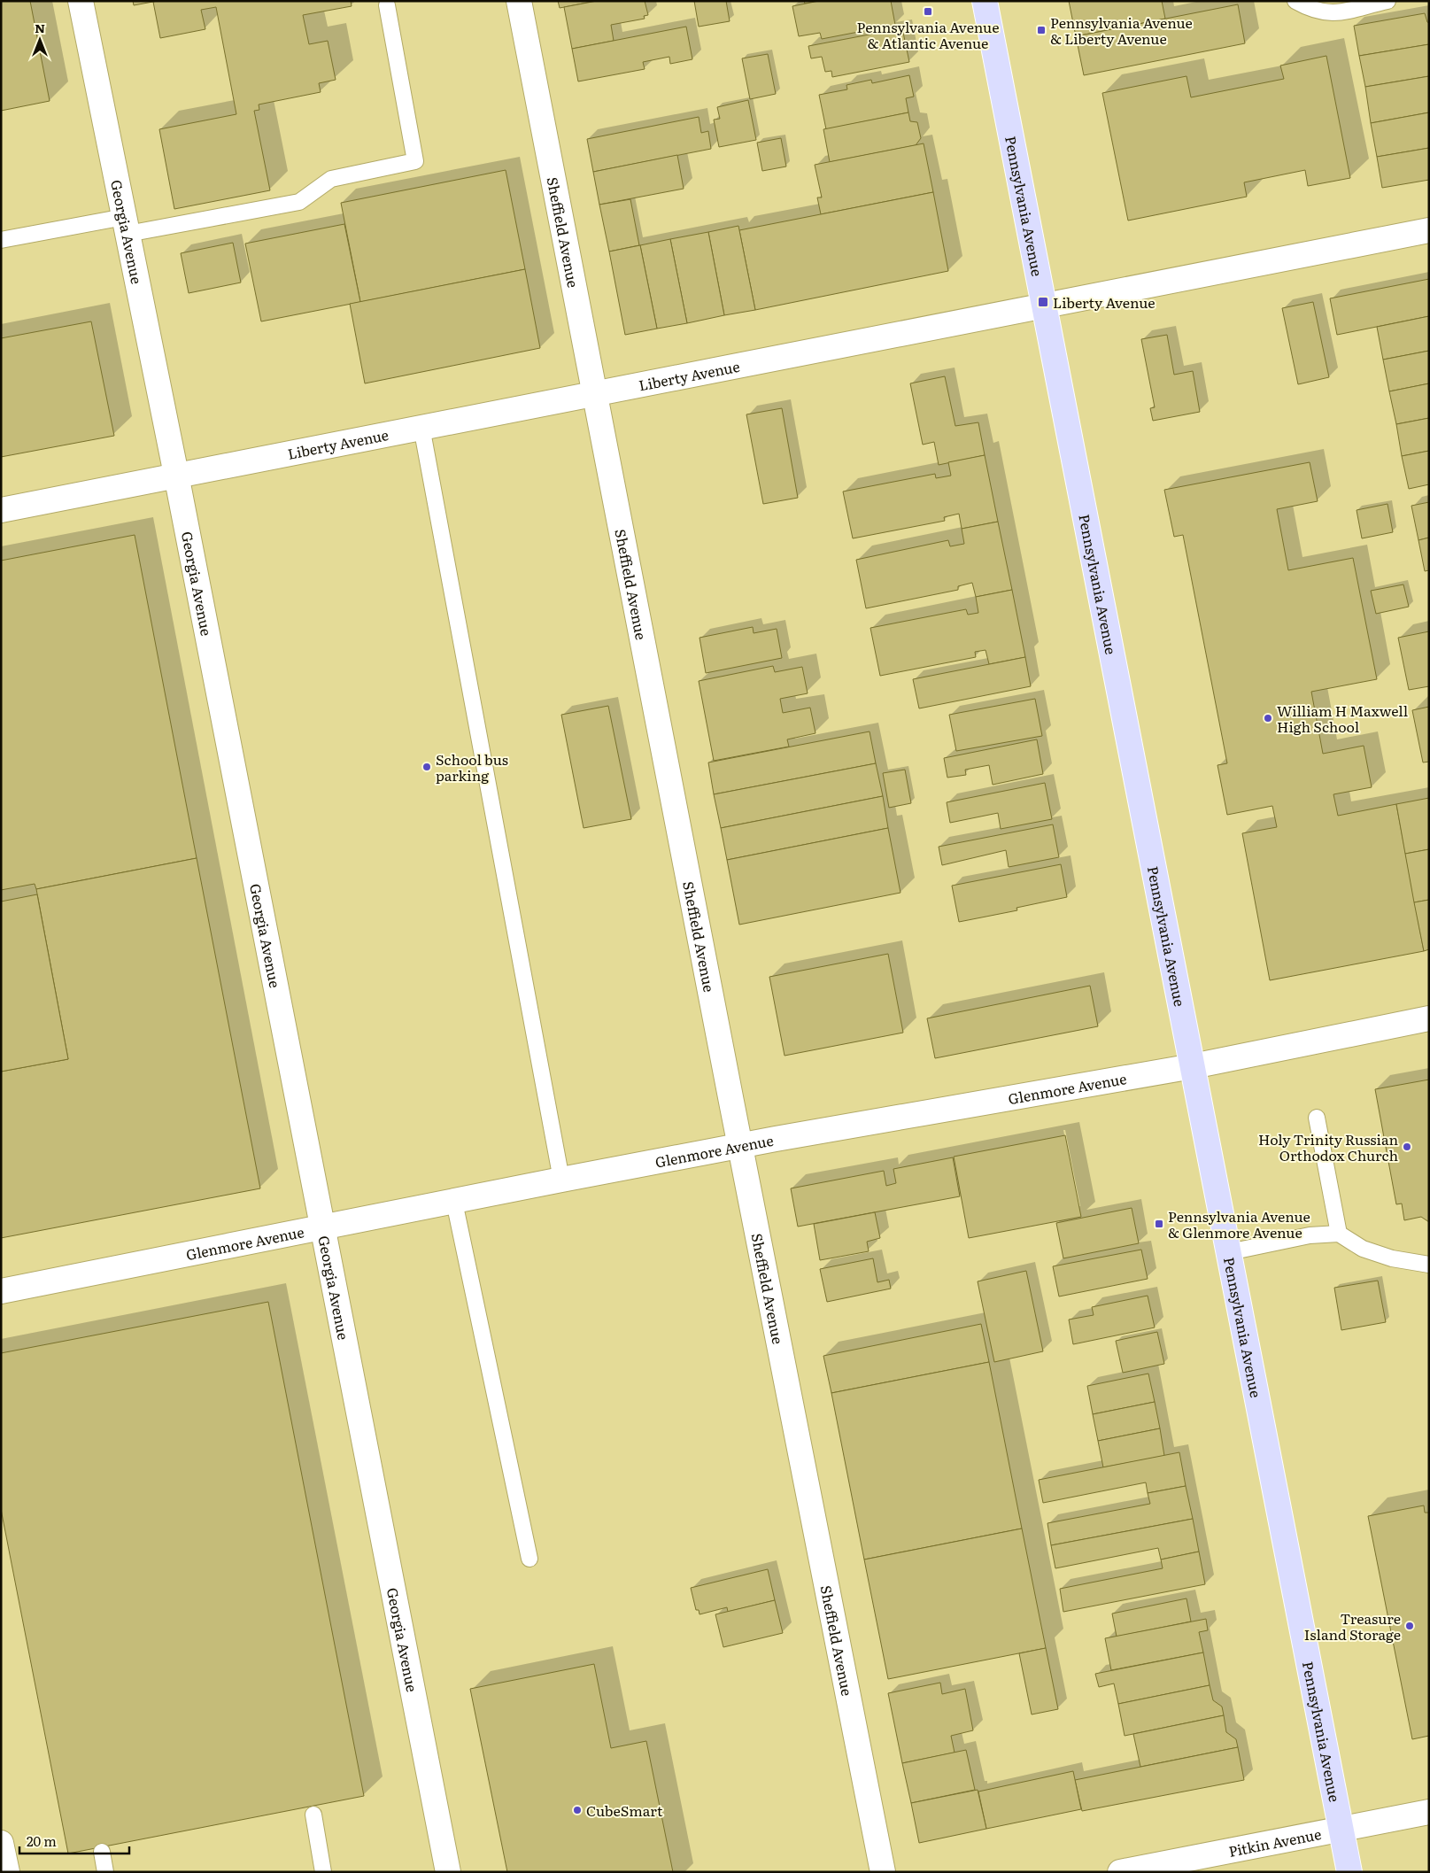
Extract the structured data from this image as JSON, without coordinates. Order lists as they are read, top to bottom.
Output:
{
  "streets": {
    "main road": ["Pennsylvania Avenue"],
    "street": [
      "Georgia Avenue",
      "Sheffield Avenue",
      "Liberty Avenue",
      "Glenmore Avenue",
      "Pitkin Avenue"
    ]
  },
  "crossings": [
    ["Pennsylvania Avenue", "Liberty Avenue"],
    ["Pennsylvania Avenue", "Glenmore Avenue"],
    ["Pennsylvania Avenue", "Pitkin Avenue"],
    ["Georgia Avenue", "Liberty Avenue"],
    ["Georgia Avenue", "Glenmore Avenue"],
    ["Sheffield Avenue", "Liberty Avenue"],
    ["Sheffield Avenue", "Glenmore Avenue"]
  ],
  "places": {
    "transit": [
      "Pennsylvania Avenue & Atlantic Avenue",
      "Pennsylvania Avenue & Liberty Avenue",
      "Liberty Avenue",
      "Pennsylvania Avenue & Glenmore Avenue"
    ],
    "other": [
      "William H Maxwell High School",
      "School bus parking",
      "Holy Trinity Russian Orthodox Church",
      "Treasure Island Storage",
      "CubeSmart"
    ]
  },
  "scale_bar": "20 m",
  "north": "top"
}
